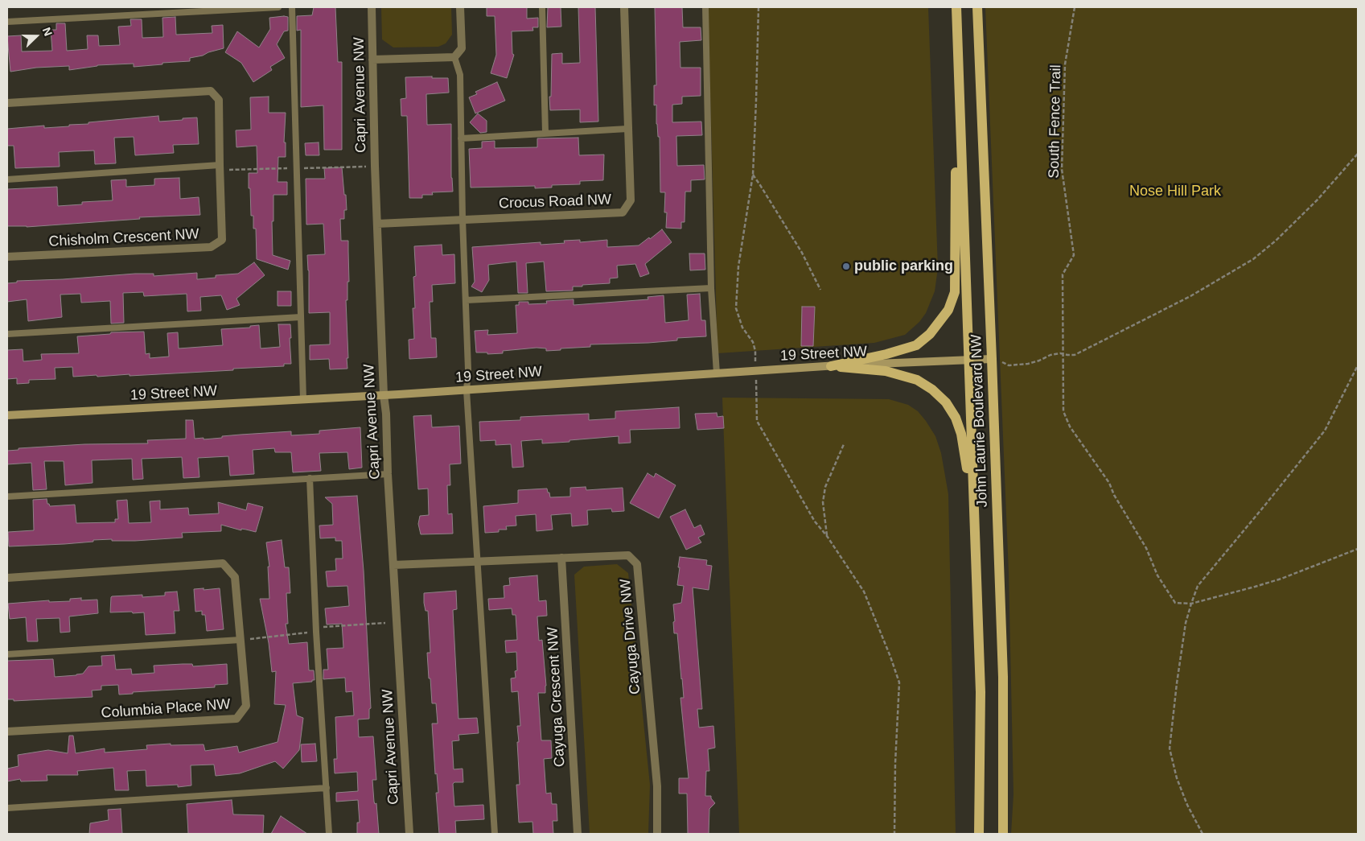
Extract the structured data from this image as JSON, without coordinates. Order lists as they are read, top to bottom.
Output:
{
  "streets": {
    "main road": ["John Laurie Boulevard NW"],
    "street": [
      "Capri Avenue NW",
      "Crocus Road NW",
      "Chisholm Crescent NW",
      "19 Street NW",
      "Cayuga Drive NW",
      "Cayuga Crescent NW",
      "Columbia Place NW"
    ],
    "path": ["South Fence Trail"]
  },
  "crossings": [
    ["Capri Avenue NW", "Crocus Road NW"],
    ["Capri Avenue NW", "19 Street NW"],
    ["Capri Avenue NW", "Cayuga Drive NW"],
    ["19 Street NW", "John Laurie Boulevard NW"],
    ["Cayuga Drive NW", "Cayuga Crescent NW"]
  ],
  "parks": ["Nose Hill Park"],
  "places": ["public parking"],
  "north": "right"
}
